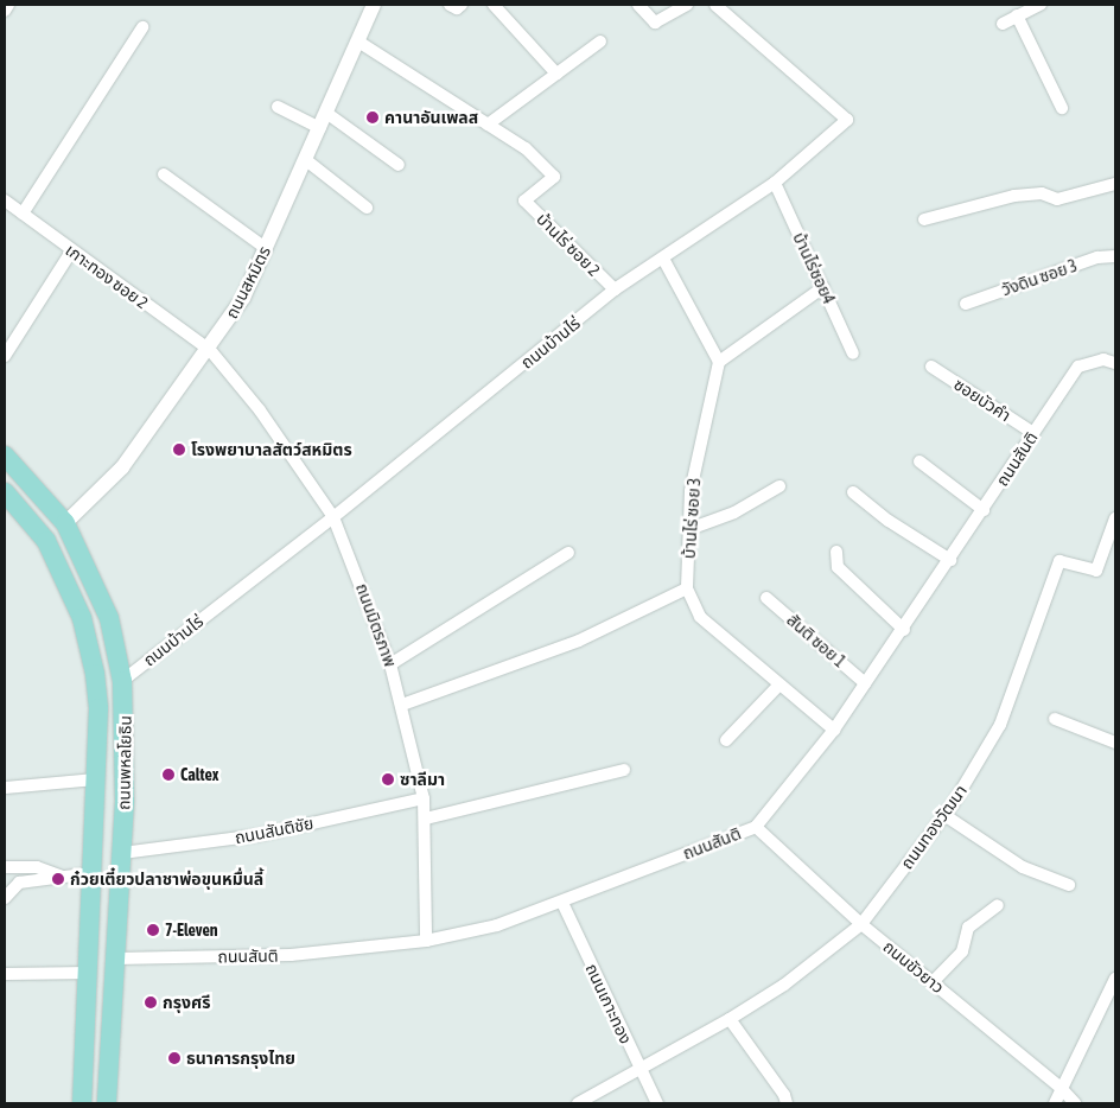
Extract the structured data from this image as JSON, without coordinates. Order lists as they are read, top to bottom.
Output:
{
  "streets": {
    "main road": ["ถนนพหลโยธิน"],
    "street": [
      "บ้านไร่ ซอย 2",
      "บ้านไร่ซอย4",
      "เกาะทอง ซอย 2",
      "วังดิน ซอย 3",
      "ถนนสหมิตร",
      "ถนนบ้านไร่",
      "ซอยบัวคำ",
      "ถนนสันติ",
      "บ้านไร่ ซอย 3",
      "ถนนมิตรภาพ",
      "สันติ ซอย 1",
      "ถนนทองวัฒนา",
      "ถนนสันติชัย",
      "ถนนขัวยาว",
      "ถนนเกาะทอง"
    ]
  },
  "crossings": [
    ["บ้านไร่ ซอย 2", "ถนนบ้านไร่"],
    ["บ้านไร่ซอย4", "ถนนบ้านไร่"],
    ["เกาะทอง ซอย 2", "ถนนสหมิตร"],
    ["เกาะทอง ซอย 2", "ถนนมิตรภาพ"],
    ["ถนนสหมิตร", "ถนนมิตรภาพ"],
    ["ถนนสหมิตร", "ถนนพหลโยธิน"],
    ["ถนนบ้านไร่", "ถนนมิตรภาพ"],
    ["ถนนบ้านไร่", "ถนนพหลโยธิน"],
    ["ซอยบัวคำ", "ถนนสันติ"],
    ["ถนนสันติ", "บ้านไร่ ซอย 3"],
    ["ถนนสันติ", "ถนนมิตรภาพ"],
    ["ถนนสันติ", "สันติ ซอย 1"],
    ["ถนนสันติ", "ถนนพหลโยธิน"],
    ["ถนนสันติ", "ถนนขัวยาว"],
    ["ถนนสันติ", "ถนนเกาะทอง"],
    ["ถนนมิตรภาพ", "ถนนสันติชัย"],
    ["ถนนพหลโยธิน", "ถนนสันติชัย"],
    ["ถนนทองวัฒนา", "ถนนขัวยาว"],
    ["ถนนทองวัฒนา", "ถนนเกาะทอง"]
  ],
  "places": [
    "คานาอันเพลส",
    "โรงพยาบาลสัตว์สหมิตร",
    "Caltex",
    "ซาลีมา",
    "ก๋วยเตี๋ยวปลาชาพ่อขุนหมื่นลี้",
    "7-Eleven",
    "กรุงศรี",
    "ธนาคารกรุงไทย"
  ]
}
